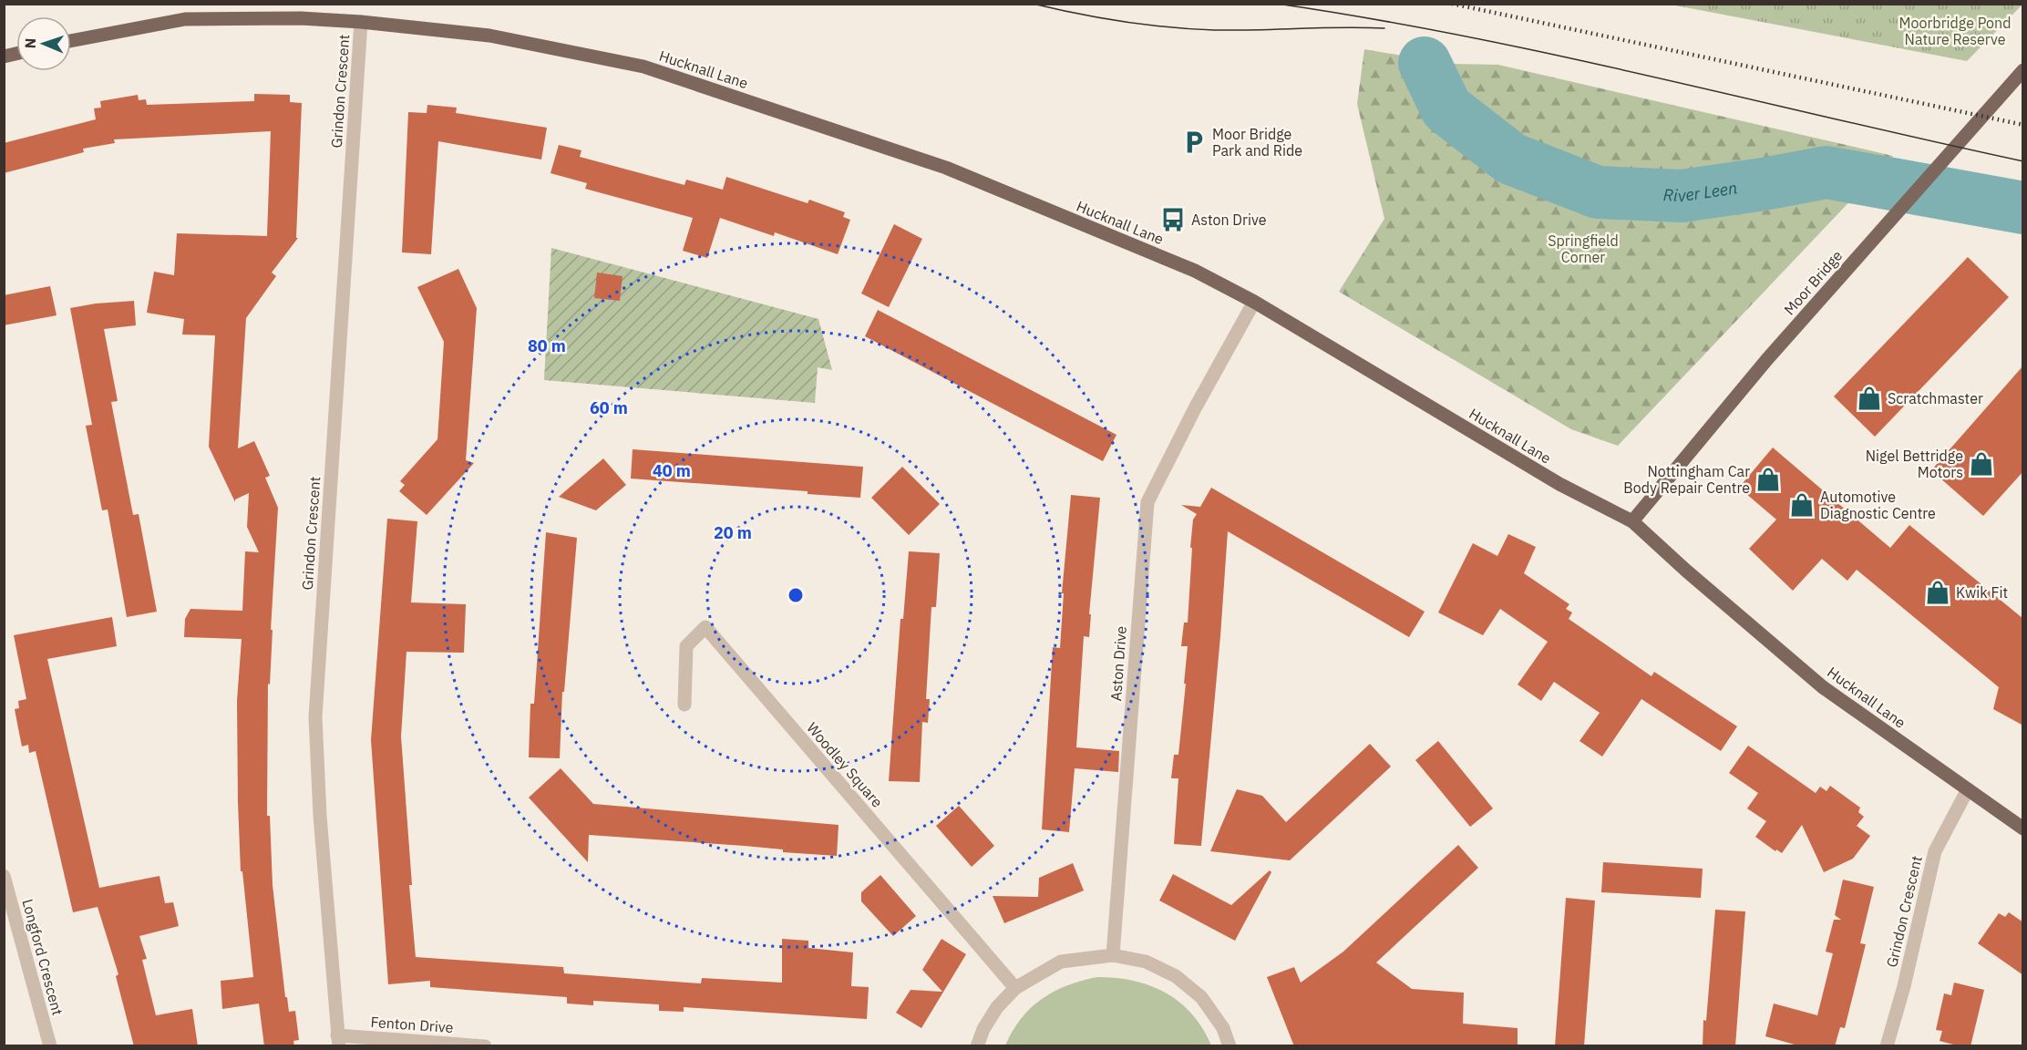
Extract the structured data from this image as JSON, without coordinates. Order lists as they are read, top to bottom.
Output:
{
  "streets": {
    "main road": ["Hucknall Lane", "Moor Bridge"],
    "street": [
      "Grindon Crescent",
      "Aston Drive",
      "Woodley Square",
      "Longford Crescent",
      "Fenton Drive"
    ]
  },
  "crossings": [
    ["Hucknall Lane", "Grindon Crescent"],
    ["Hucknall Lane", "Moor Bridge"],
    ["Hucknall Lane", "Aston Drive"],
    ["Grindon Crescent", "Fenton Drive"]
  ],
  "water": ["River Leen"],
  "parks": ["Moorbridge Pond Nature Reserve", "Springfield Corner"],
  "places": {
    "parking": ["Moor Bridge Park and Ride"],
    "bus stop": ["Aston Drive"],
    "shop": [
      "Scratchmaster",
      "Nigel Bettridge Motors",
      "Nottingham Car Body Repair Centre",
      "Automotive Diagnostic Centre",
      "Kwik Fit"
    ]
  },
  "north": "left",
  "rings": [
    "80 m",
    "60 m",
    "40 m",
    "20 m"
  ]
}
